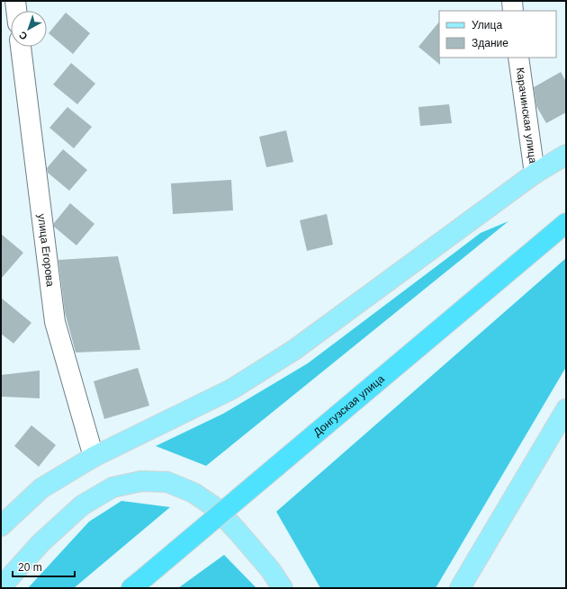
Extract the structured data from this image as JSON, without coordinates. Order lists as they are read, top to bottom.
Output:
{
  "streets": {
    "highway": ["Донгузская улица"],
    "street": ["Карачинская улица", "улица Егорова"]
  },
  "legend": ["Улица", "Здание"],
  "scale_bar": "20 m",
  "north": "bottom left"
}
